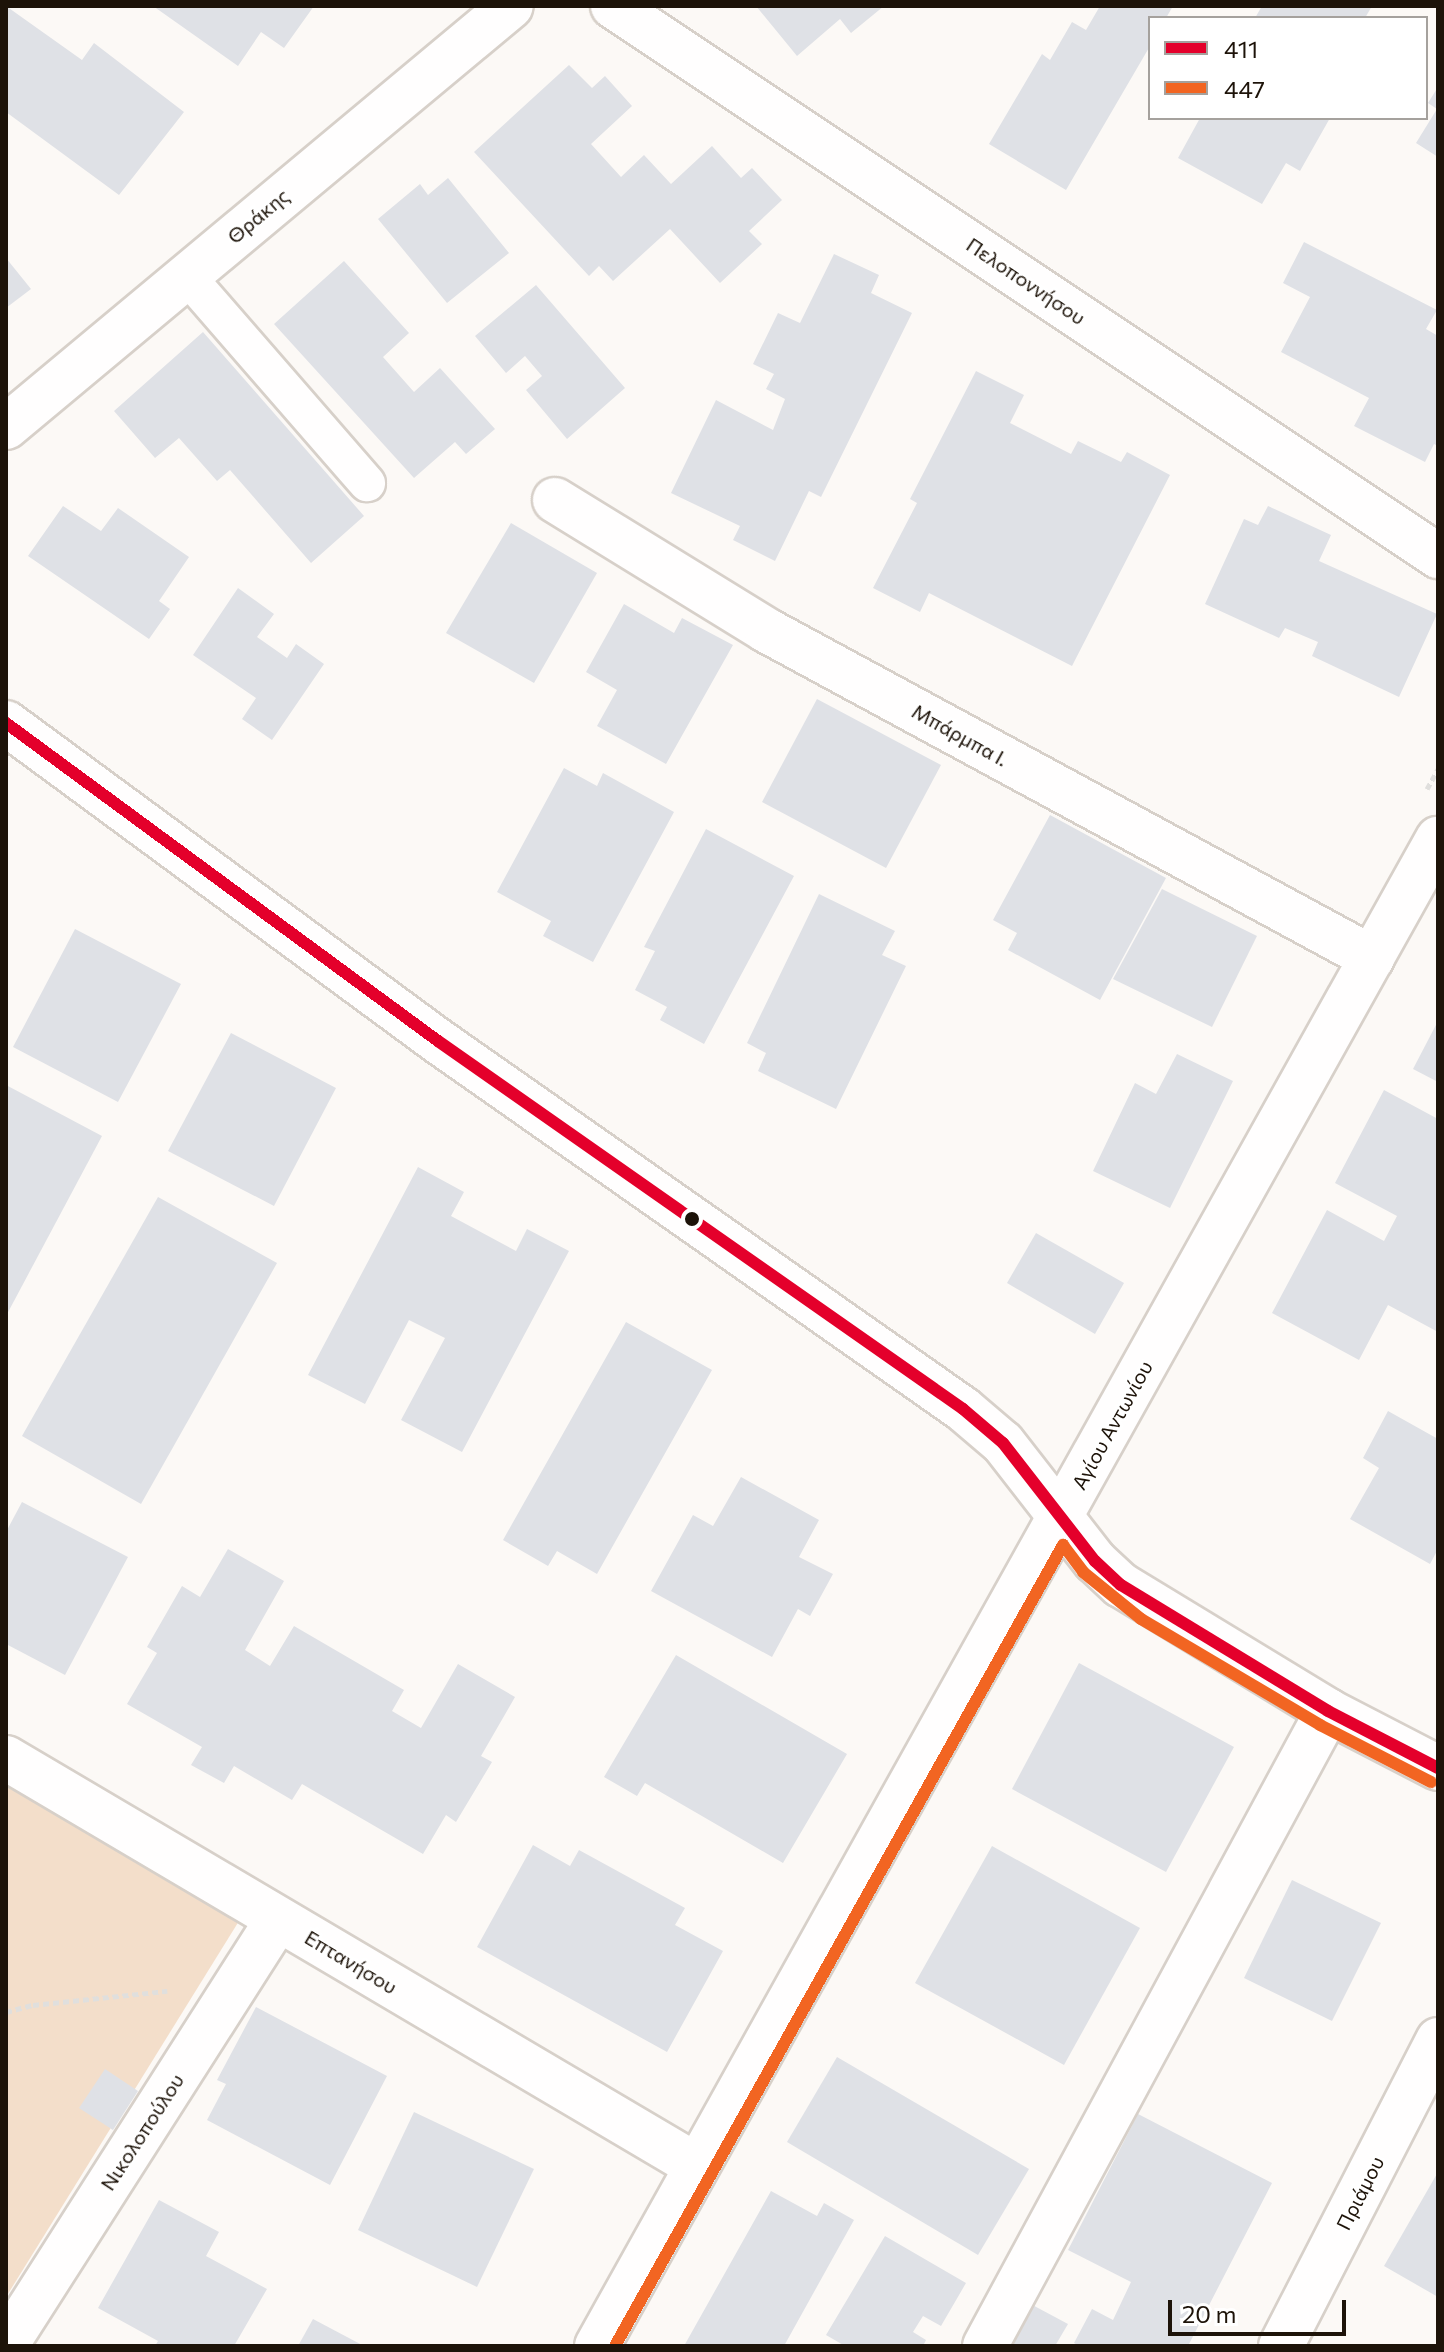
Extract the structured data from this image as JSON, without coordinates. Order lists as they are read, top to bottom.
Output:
{
  "streets": {
    "street": [
      "Θράκης",
      "Πελοποννήσου",
      "Μπάρμπα Ι.",
      "Αγίου Αντωνίου",
      "Επτανήσου",
      "Νικολοπούλου",
      "Πριάμου"
    ]
  },
  "crossings": [
    ["Μπάρμπα Ι.", "Αγίου Αντωνίου"],
    ["Αγίου Αντωνίου", "Επτανήσου"],
    ["Επτανήσου", "Νικολοπούλου"]
  ],
  "lines": ["transit line 411", "transit line 447"],
  "legend": ["411", "447"],
  "scale_bar": "20 m"
}
